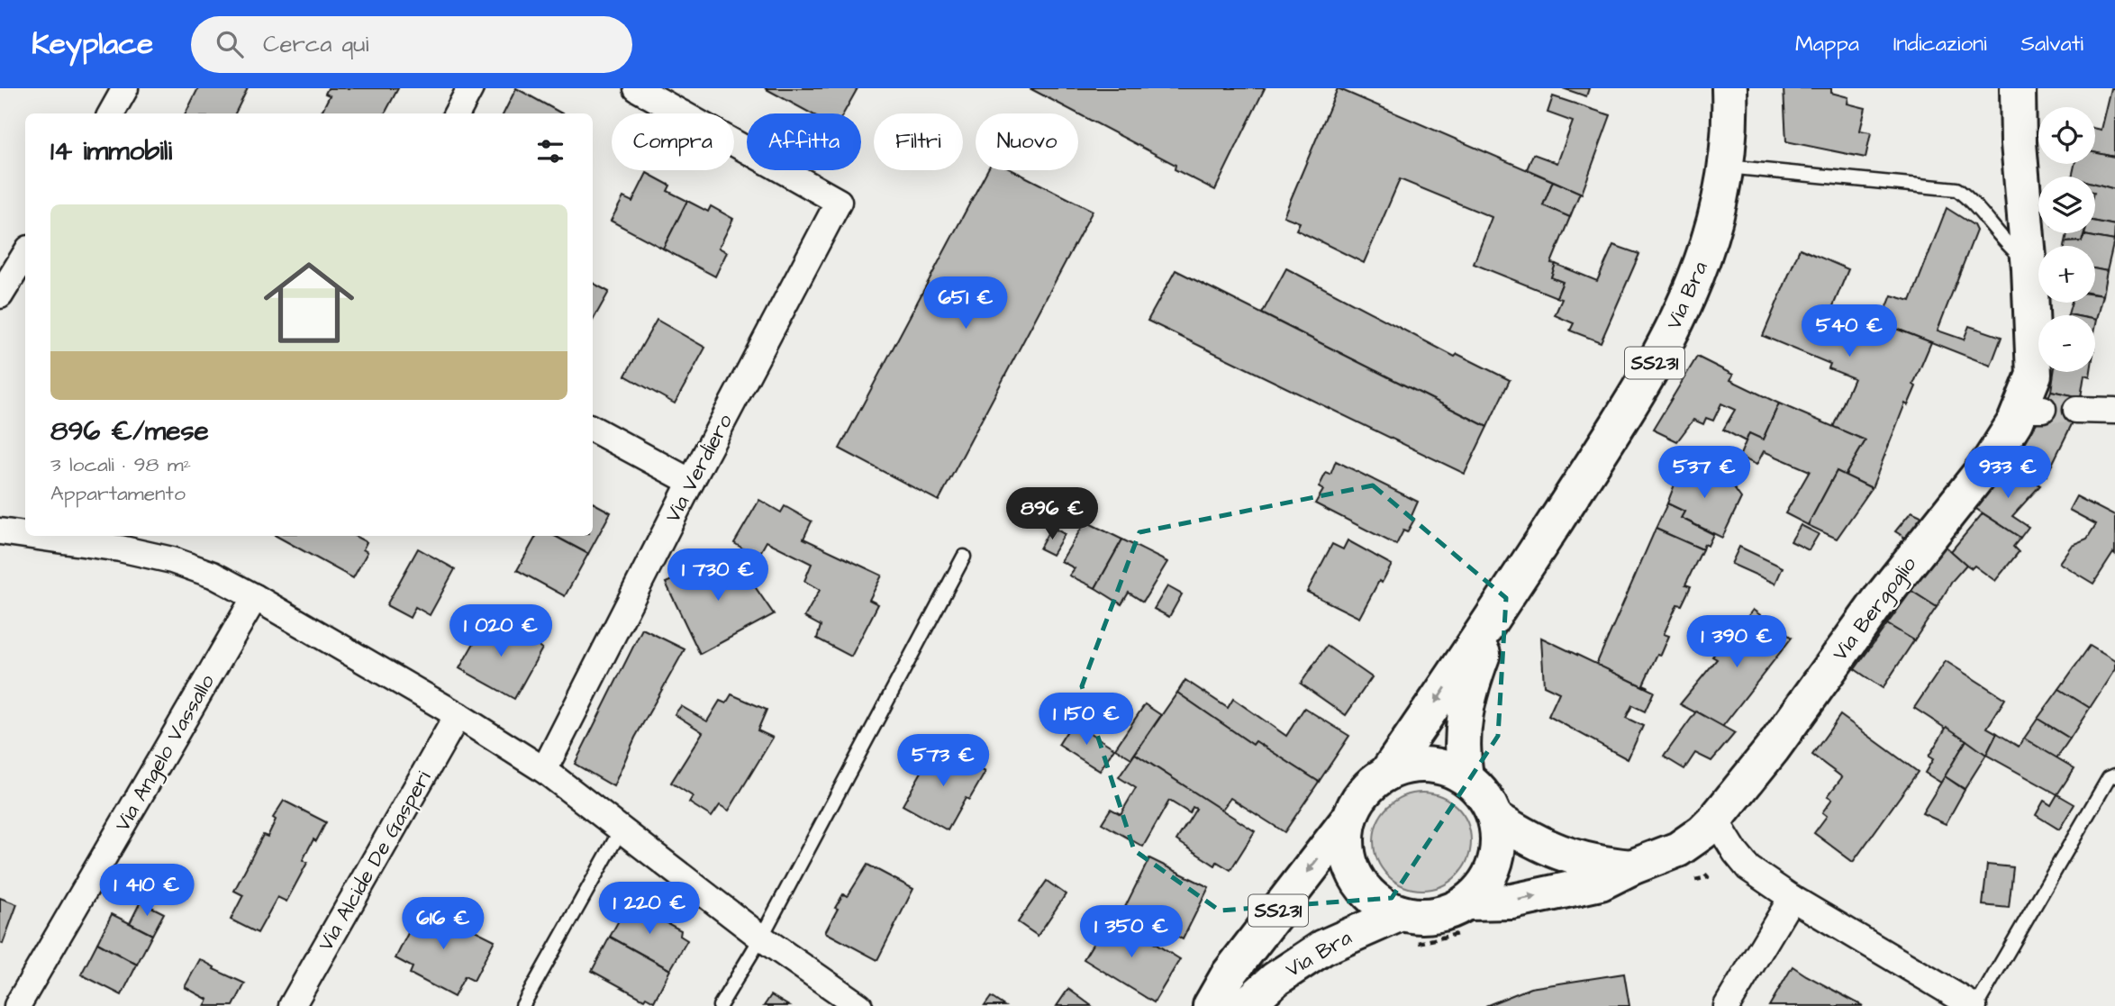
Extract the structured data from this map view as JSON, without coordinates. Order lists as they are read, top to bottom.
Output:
{
  "streets": {
    "main road": ["Via Bra", "SS231", "Via Bergoglio"],
    "street": ["Via Verdiero", "Via Angelo Vassallo", "Via Alcide De Gasperi"]
  },
  "crossings": [
    ["Via Bra", "Via Bergoglio"]
  ],
  "page": {
    "header": "Keyplace",
    "search": "Cerca qui",
    "nav": ["Mappa", "Indicazioni", "Salvati"],
    "map_buttons": ["+", "−"],
    "chip": [
      "Compra",
      "Affitta",
      "Filtri",
      "Nuovo"
    ],
    "heading": "14 immobili",
    "list": [
      {
        "name": "896 €/mese",
        "note": "3 locali · 98 m² · Appartamento"
      }
    ],
    "price": [
      "651 €",
      "540 €",
      "537 €",
      "933 €",
      "896 €",
      "1 730 €",
      "1 020 €",
      "1 390 €",
      "1 150 €",
      "573 €",
      "1 410 €",
      "1 220 €",
      "616 €",
      "1 350 €"
    ]
  }
}
